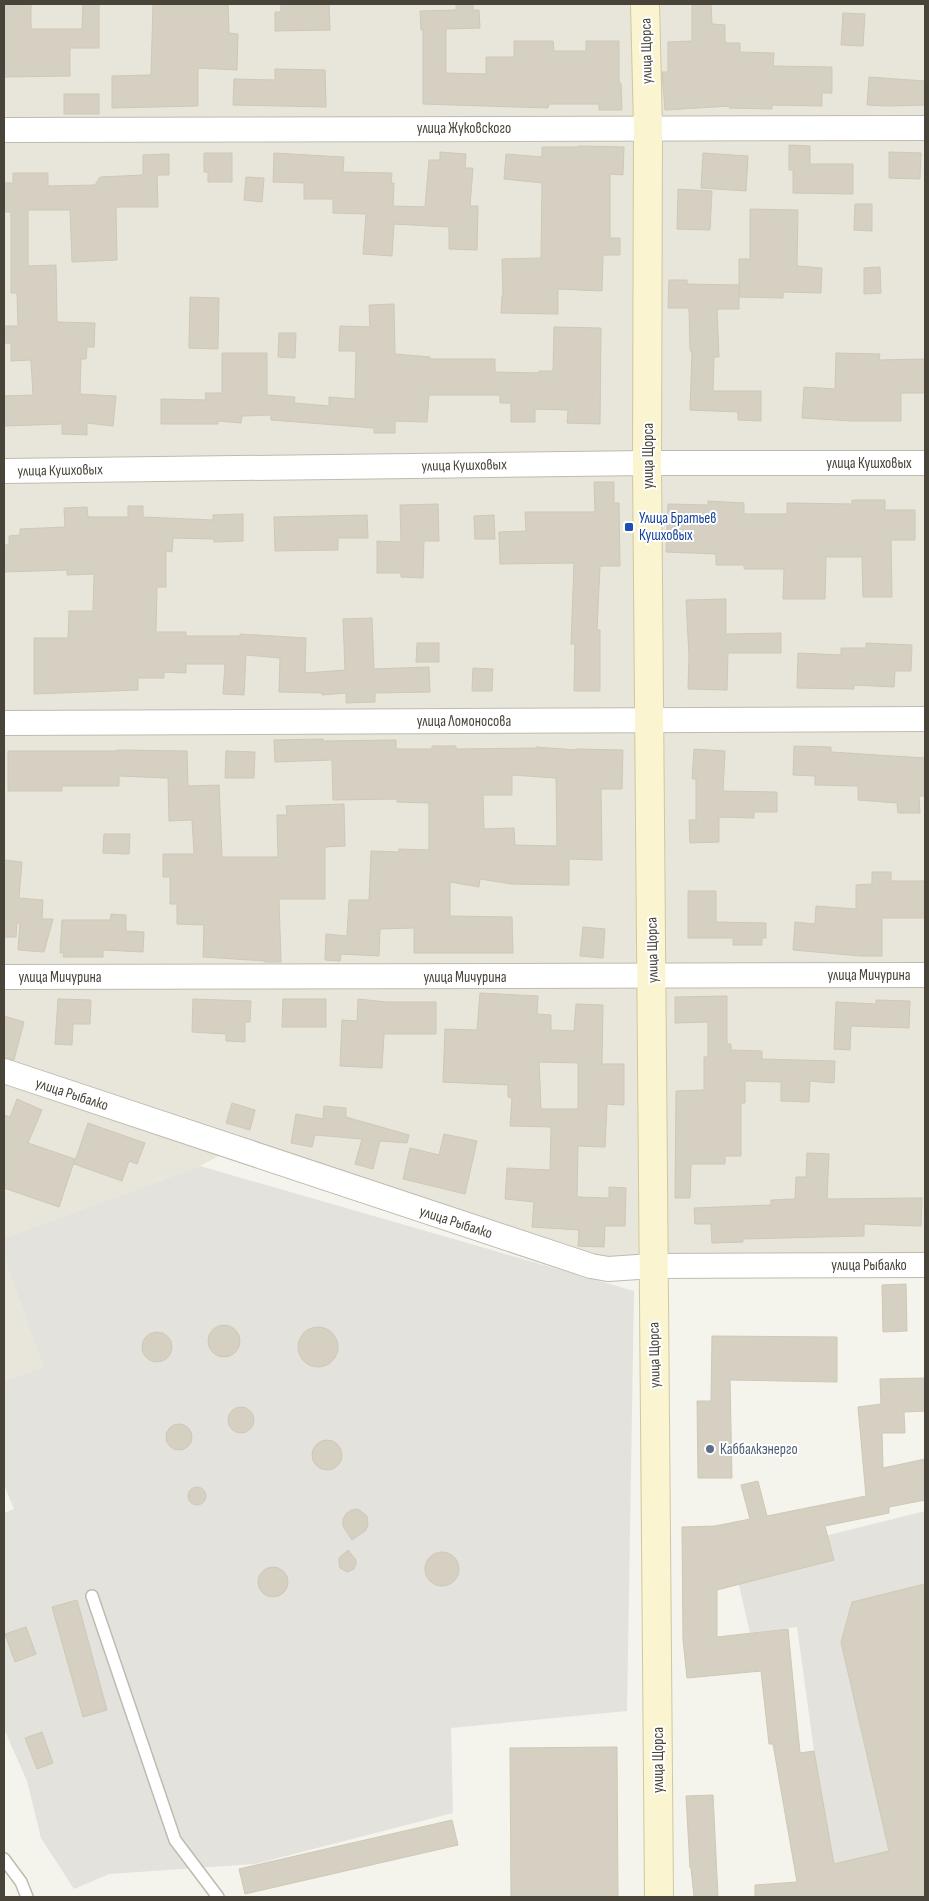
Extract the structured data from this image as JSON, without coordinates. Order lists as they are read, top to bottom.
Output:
{
  "streets": {
    "street": [
      "улица Щорса",
      "улица Жуковского",
      "улица Кушховых",
      "улица Ломоносова",
      "улица Мичурина",
      "улица Рыбалко"
    ]
  },
  "crossings": [
    ["улица Щорса", "улица Жуковского"],
    ["улица Щорса", "улица Кушховых"],
    ["улица Щорса", "улица Ломоносова"],
    ["улица Щорса", "улица Мичурина"],
    ["улица Щорса", "улица Рыбалко"]
  ],
  "places": {
    "transit": ["Улица Братьев Кушховых"],
    "other": ["Каббалкэнерго"]
  }
}
